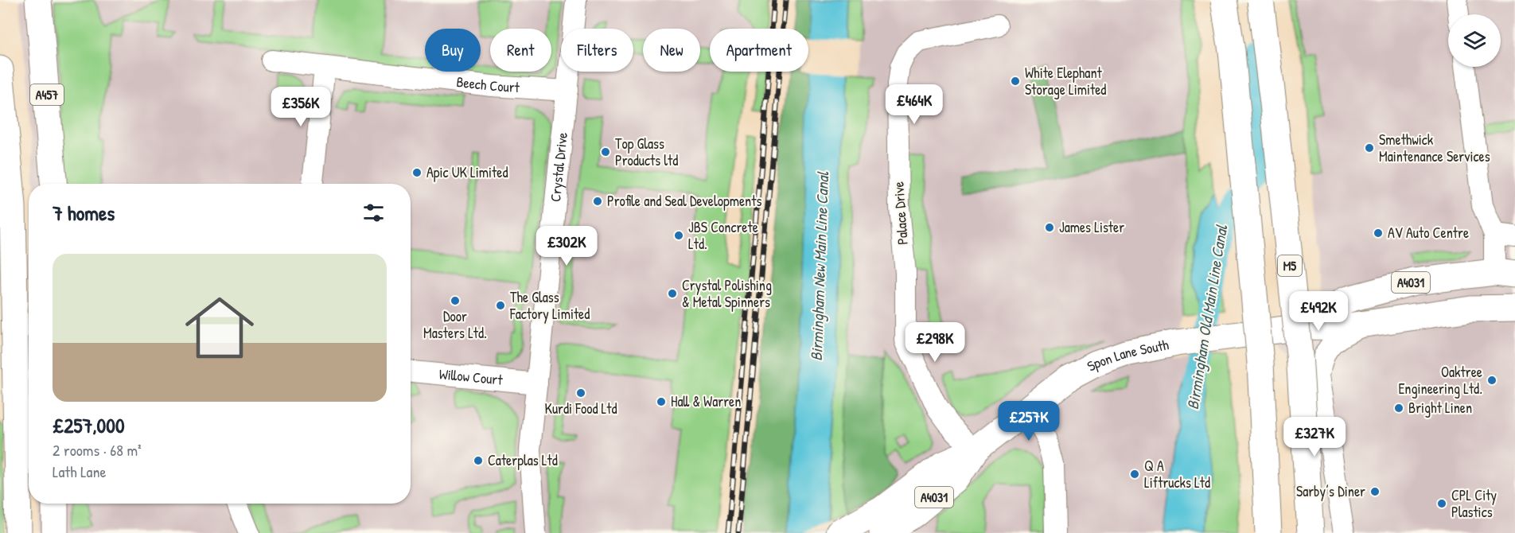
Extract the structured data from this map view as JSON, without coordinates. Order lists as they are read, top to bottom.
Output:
{
  "streets": {
    "main road": [
      "A457",
      "M5",
      "A4031",
      "Spon Lane South"
    ],
    "street": [
      "Beech Court",
      "Crystal Drive",
      "Palace Drive",
      "Willow Court"
    ]
  },
  "crossings": [
    ["Beech Court", "Crystal Drive"],
    ["Crystal Drive", "Willow Court"],
    ["Palace Drive", "Spon Lane South"]
  ],
  "water": ["Birmingham New Main Line Canal", "Birmingham Old Main Line Canal"],
  "places": [
    "White Elephant Storage Limited",
    "Smethwick Maintenance Services",
    "Top Glass Products ltd",
    "Apic UK Limited",
    "Profile and Seal Developments",
    "James Lister",
    "AV Auto Centre",
    "JBS Concrete Ltd.",
    "Crystal Polishing & Metal Spinners",
    "Door Masters Ltd.",
    "The Glass Factory Limited",
    "Oaktree Engineering Ltd.",
    "Kurdi Food Ltd",
    "Hall & Warren",
    "Bright Linen",
    "Caterplas Ltd",
    "Q A Liftrucks Ltd",
    "Sarby’s Diner",
    "CPL City Plastics"
  ],
  "page": {
    "chip": [
      "Buy",
      "Rent",
      "Filters",
      "New",
      "Apartment"
    ],
    "price": [
      "£464K",
      "£356K",
      "£302K",
      "£492K",
      "£298K",
      "£257K",
      "£327K"
    ],
    "heading": "7 homes",
    "list": [
      {
        "name": "£257,000",
        "note": "2 rooms · 68 m² · Lath Lane"
      }
    ]
  }
}
